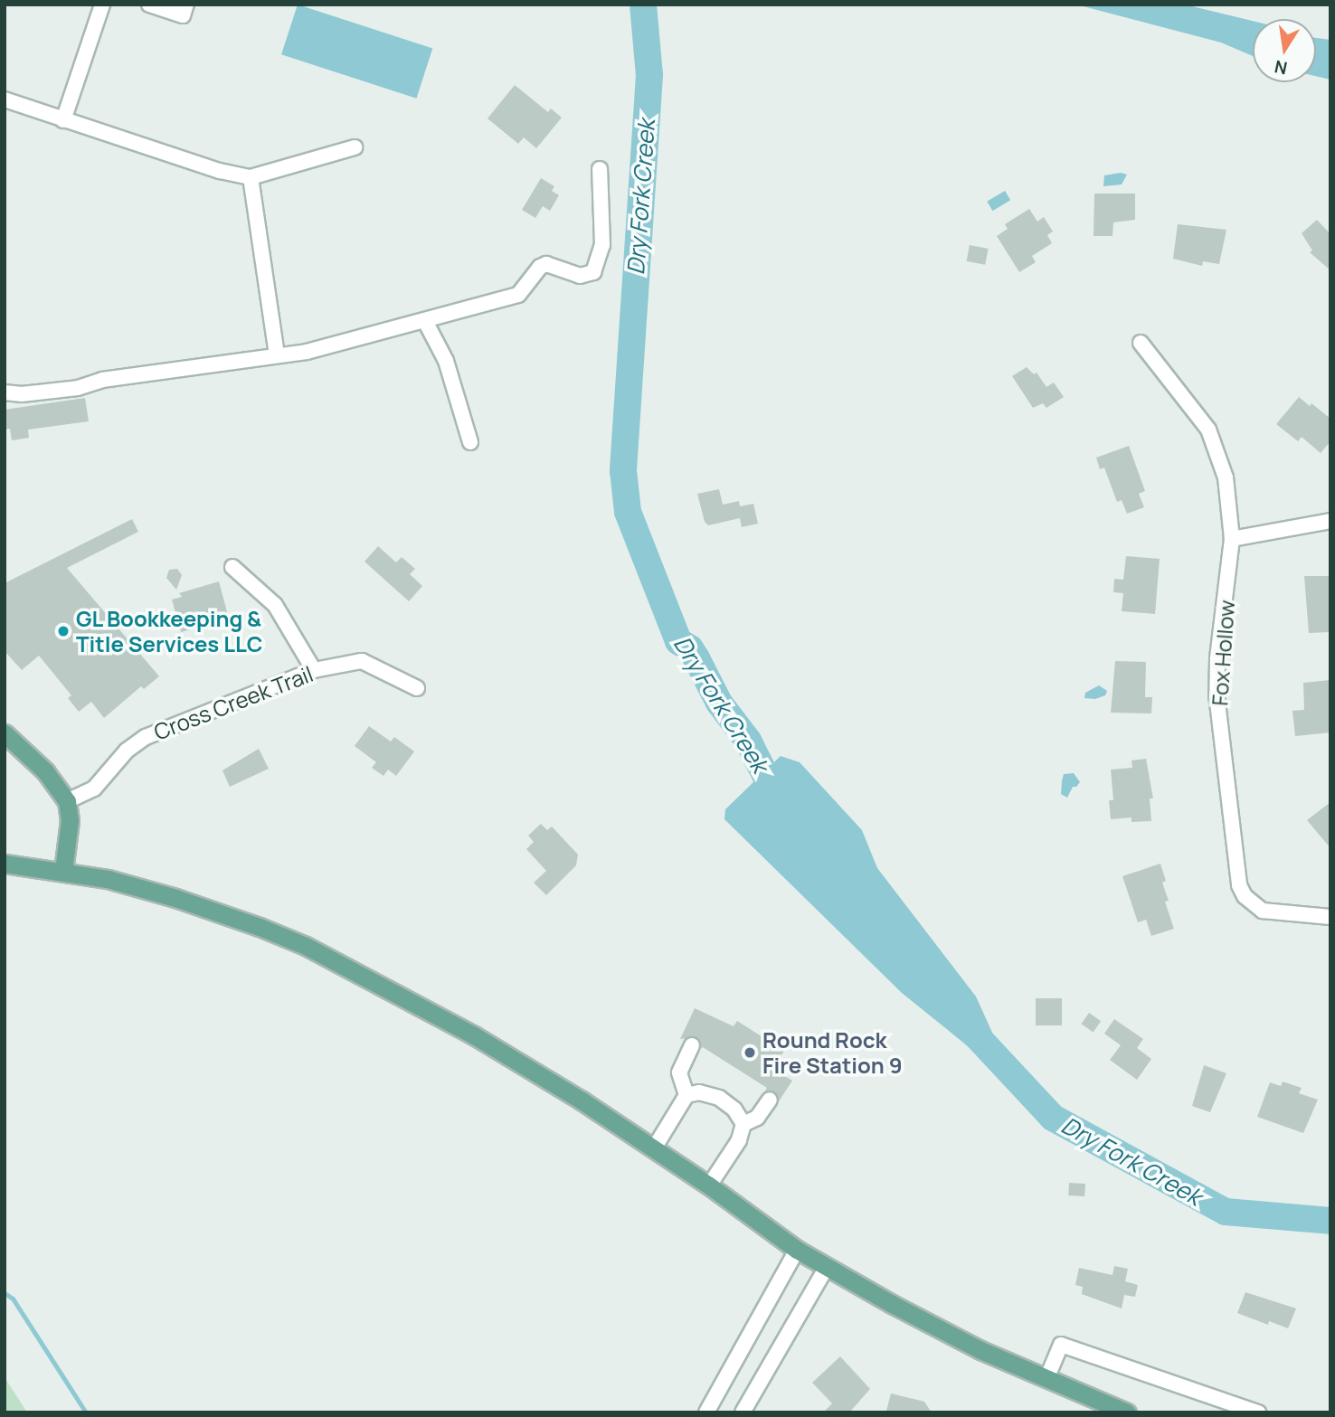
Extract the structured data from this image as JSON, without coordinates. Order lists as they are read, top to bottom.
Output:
{
  "streets": {
    "street": ["Fox Hollow", "Cross Creek Trail"]
  },
  "water": ["Dry Fork Creek"],
  "places": ["GL Bookkeeping & Title Services LLC", "Round Rock Fire Station 9"],
  "north": "bottom"
}
